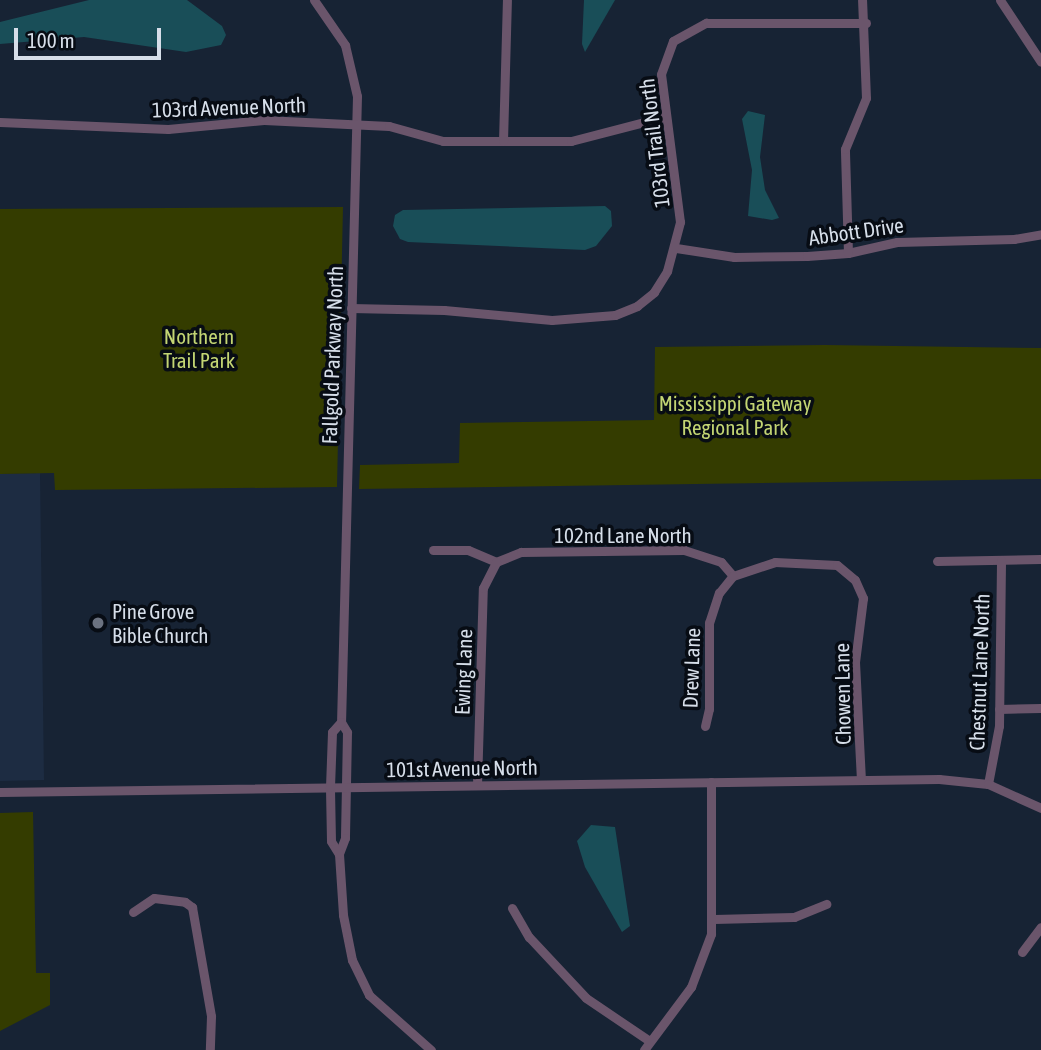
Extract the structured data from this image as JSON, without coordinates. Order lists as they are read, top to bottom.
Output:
{
  "streets": {
    "street": [
      "103rd Avenue North",
      "103rd Trail North",
      "Abbott Drive",
      "Fallgold Parkway North",
      "102nd Lane North",
      "Drew Lane",
      "Ewing Lane",
      "Chestnut Lane North",
      "Chowen Lane",
      "101st Avenue North"
    ]
  },
  "crossings": [
    ["103rd Avenue North", "103rd Trail North"],
    ["103rd Avenue North", "Fallgold Parkway North"],
    ["103rd Trail North", "Abbott Drive"],
    ["103rd Trail North", "Fallgold Parkway North"],
    ["Fallgold Parkway North", "101st Avenue North"],
    ["102nd Lane North", "Drew Lane"],
    ["102nd Lane North", "Ewing Lane"],
    ["102nd Lane North", "Chowen Lane"],
    ["Drew Lane", "Chowen Lane"],
    ["Ewing Lane", "101st Avenue North"],
    ["Chestnut Lane North", "101st Avenue North"],
    ["Chowen Lane", "101st Avenue North"]
  ],
  "parks": ["Northern Trail Park", "Mississippi Gateway Regional Park"],
  "places": ["Pine Grove Bible Church"],
  "scale_bar": "100 m"
}
